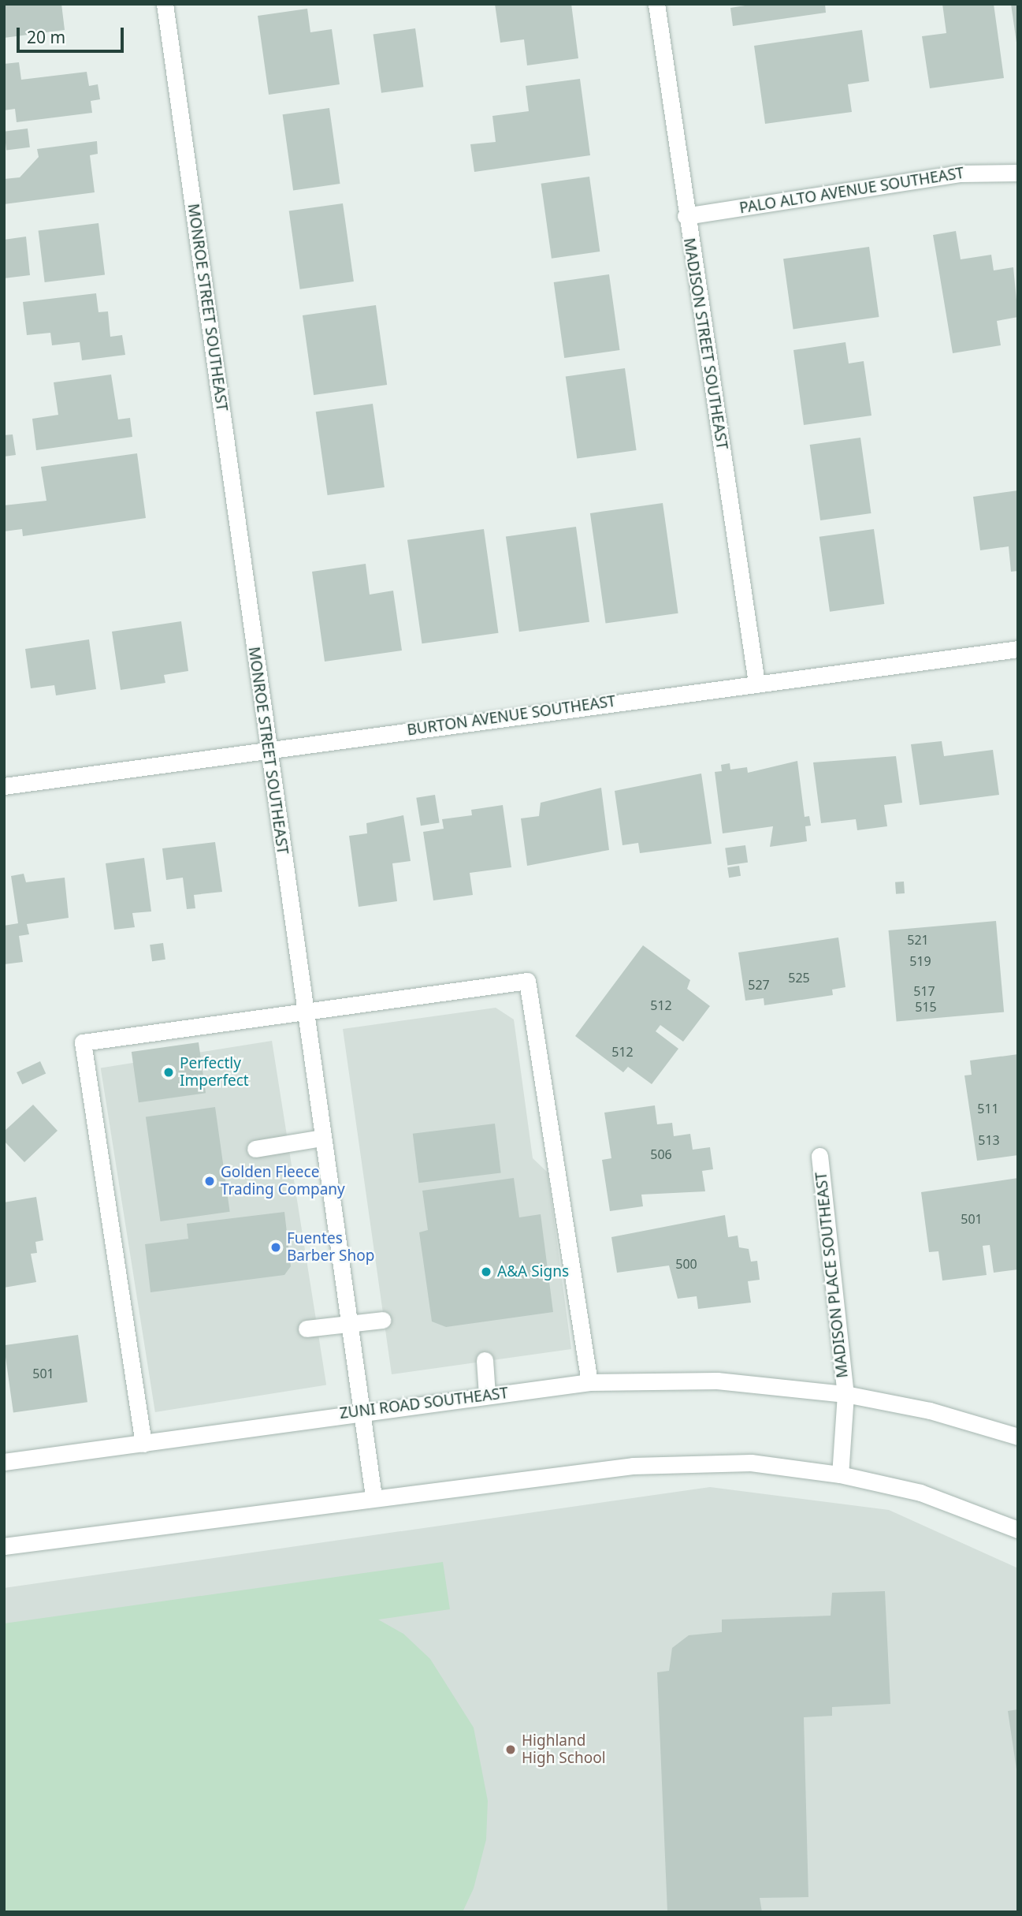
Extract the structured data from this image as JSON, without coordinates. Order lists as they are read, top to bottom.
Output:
{
  "streets": {
    "street": [
      "PALO ALTO AVENUE SOUTHEAST",
      "MONROE STREET SOUTHEAST",
      "MADISON STREET SOUTHEAST",
      "BURTON AVENUE SOUTHEAST",
      "MADISON PLACE SOUTHEAST",
      "ZUNI ROAD SOUTHEAST"
    ]
  },
  "crossings": [
    ["PALO ALTO AVENUE SOUTHEAST", "MADISON STREET SOUTHEAST"],
    ["MONROE STREET SOUTHEAST", "BURTON AVENUE SOUTHEAST"],
    ["MONROE STREET SOUTHEAST", "ZUNI ROAD SOUTHEAST"],
    ["MADISON STREET SOUTHEAST", "BURTON AVENUE SOUTHEAST"],
    ["MADISON PLACE SOUTHEAST", "ZUNI ROAD SOUTHEAST"]
  ],
  "places": [
    "Perfectly Imperfect",
    "Golden Fleece Trading Company",
    "Fuentes Barber Shop",
    "A&A Signs",
    "Highland High School"
  ],
  "house_numbers": [
    "521",
    "519",
    "525",
    "527",
    "517",
    "512",
    "515",
    "512",
    "511",
    "513",
    "506",
    "501",
    "500",
    "501"
  ],
  "scale_bar": "20 m"
}
